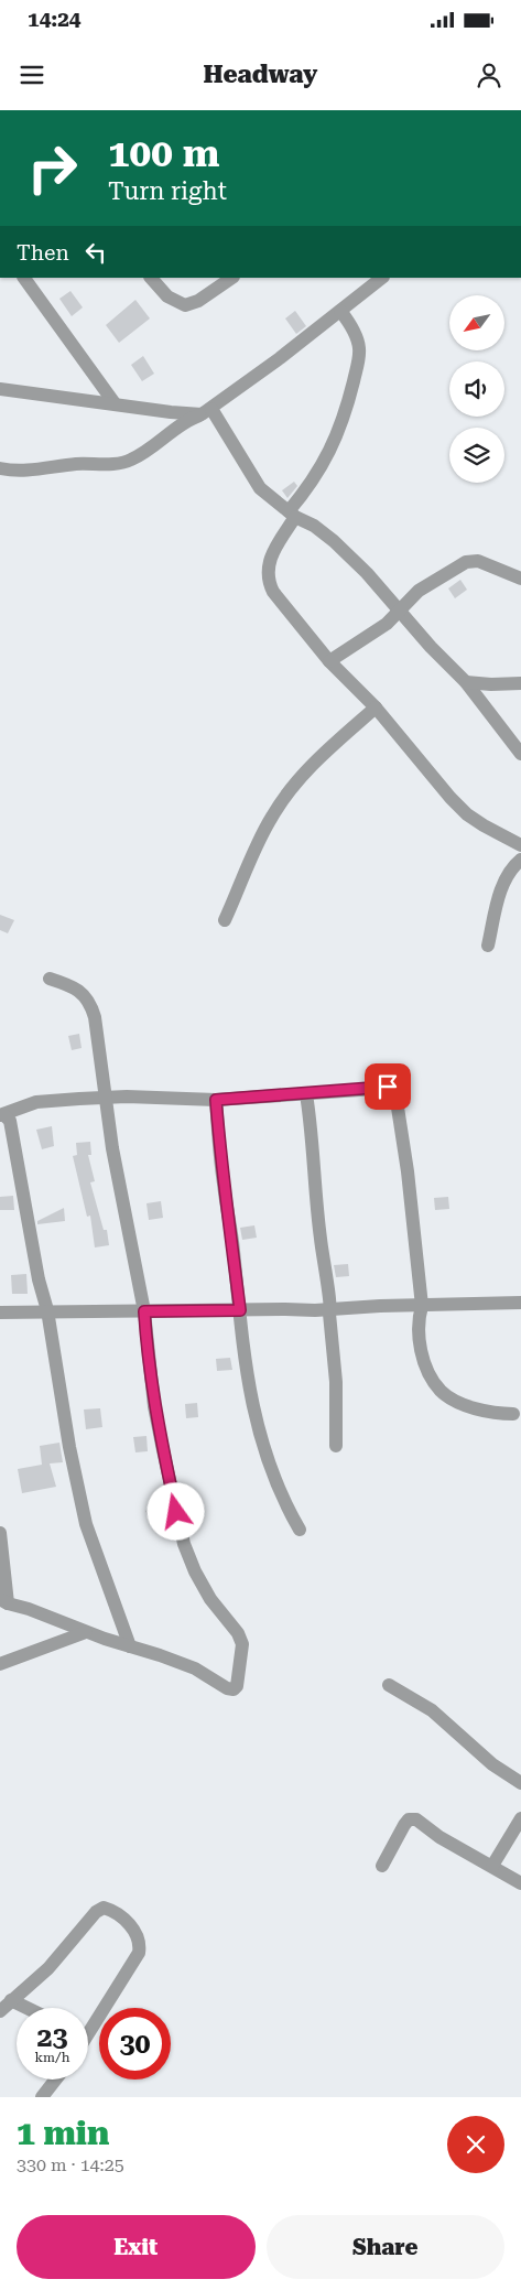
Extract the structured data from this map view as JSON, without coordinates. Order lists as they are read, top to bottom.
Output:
{
  "north": "bottom left",
  "page": {
    "status": "14:24",
    "header": "Headway",
    "turn": ["100 m", "Turn right"],
    "then": "Then",
    "speed": "23 km/h",
    "limit": "30",
    "heading": ["1 min", "330 m · 14:25"],
    "buttons": ["Exit", "Share"]
  }
}
